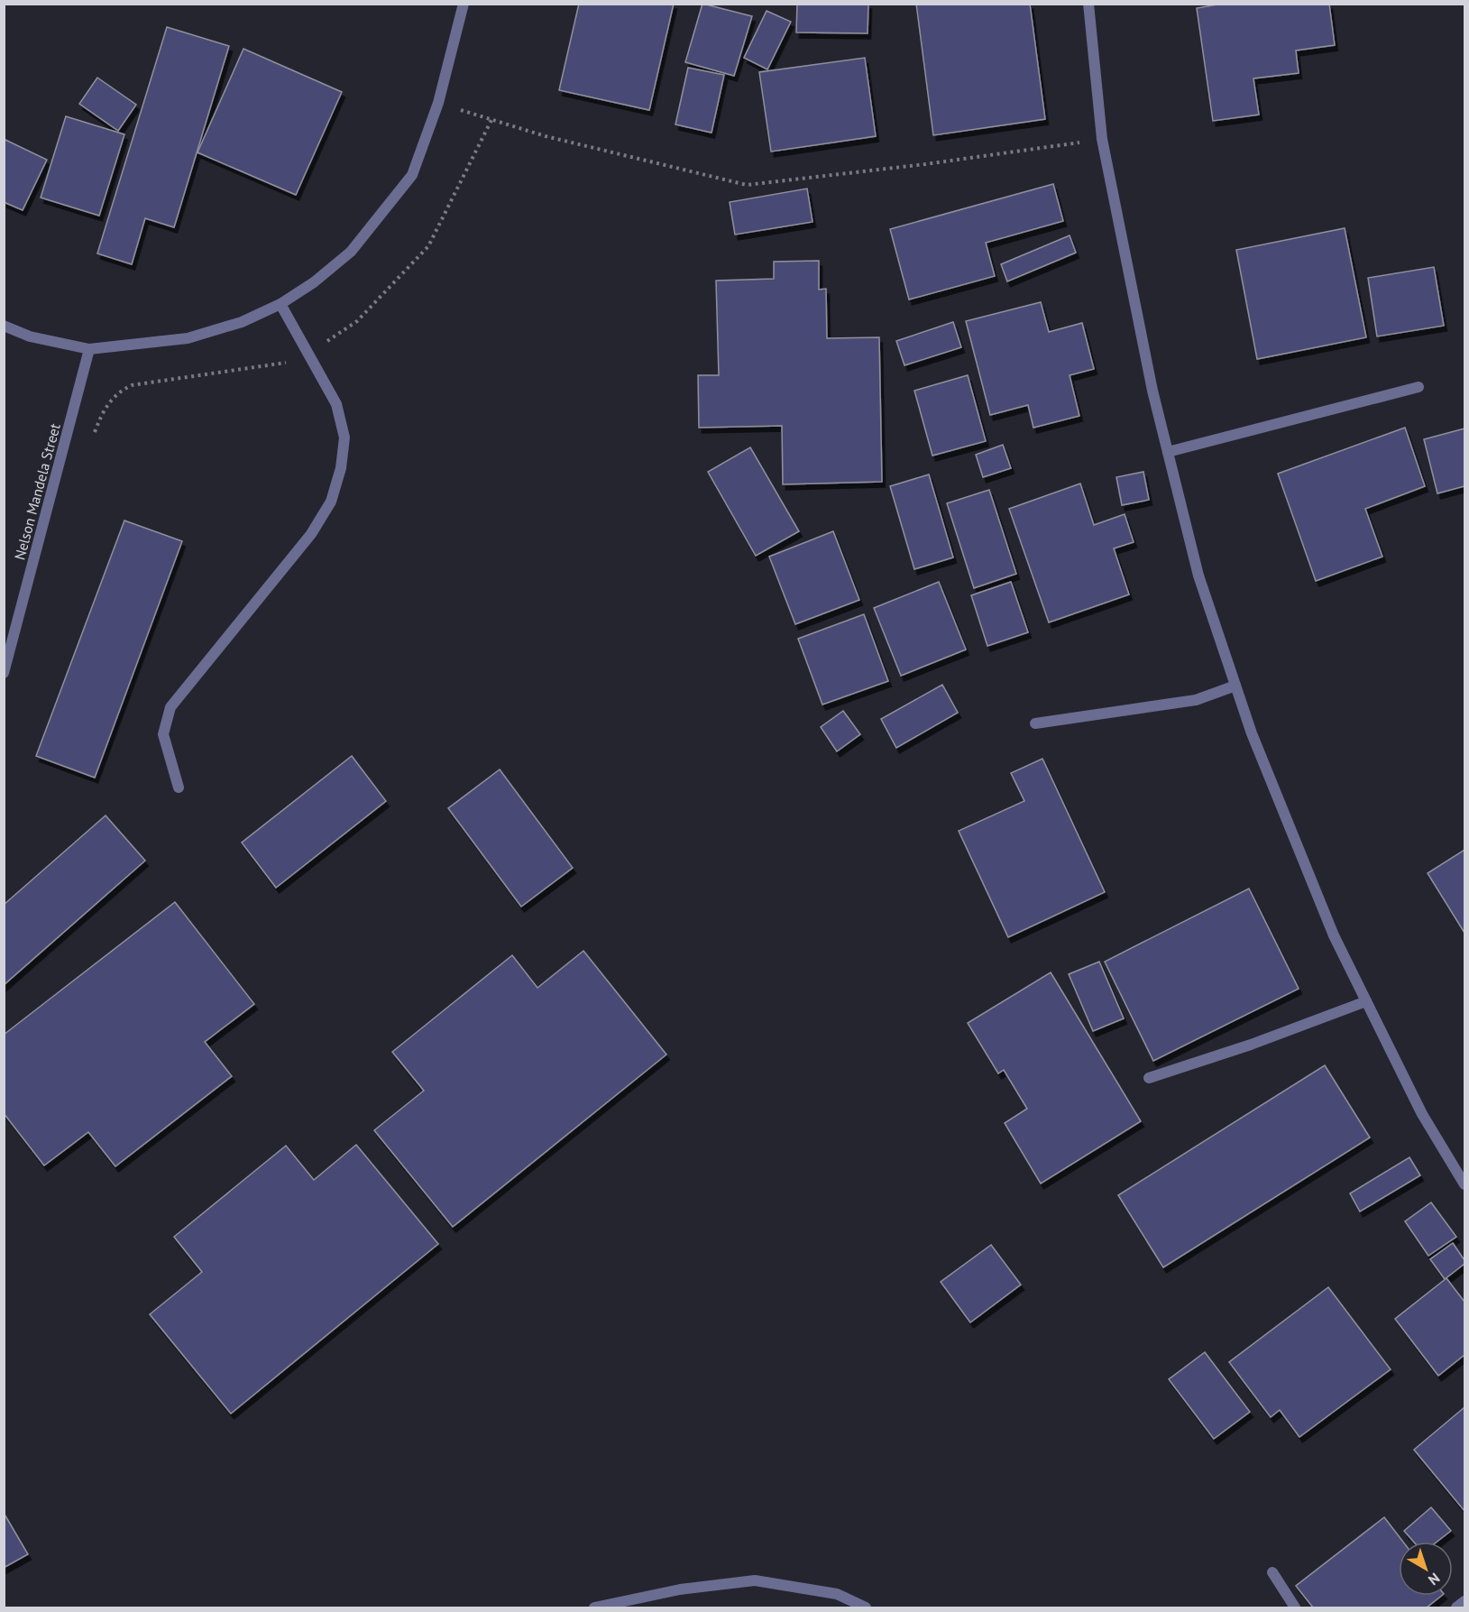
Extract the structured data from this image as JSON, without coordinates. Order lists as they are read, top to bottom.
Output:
{
  "streets": {
    "street": ["Nelson Mandela Street"]
  },
  "north": "bottom right"
}
